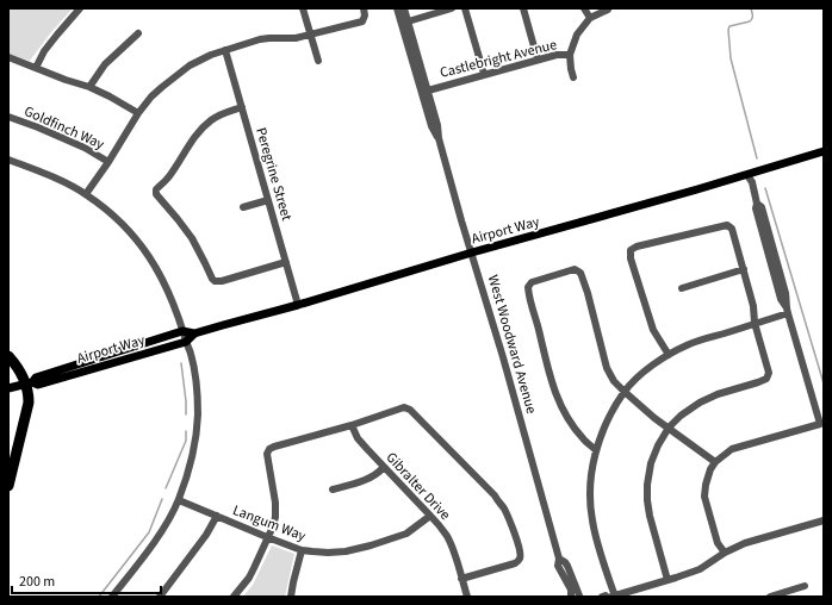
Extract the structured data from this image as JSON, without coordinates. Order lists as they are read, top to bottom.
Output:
{
  "streets": {
    "main road": ["Airport Way"],
    "street": [
      "Castlebright Avenue",
      "Goldfinch Way",
      "Peregrine Street",
      "West Woodward Avenue",
      "Gibralter Drive",
      "Langum Way"
    ]
  },
  "crossings": [
    ["Castlebright Avenue", "West Woodward Avenue"],
    ["Peregrine Street", "Airport Way"],
    ["Airport Way", "West Woodward Avenue"],
    ["Gibralter Drive", "Langum Way"]
  ],
  "scale_bar": "200 m"
}
